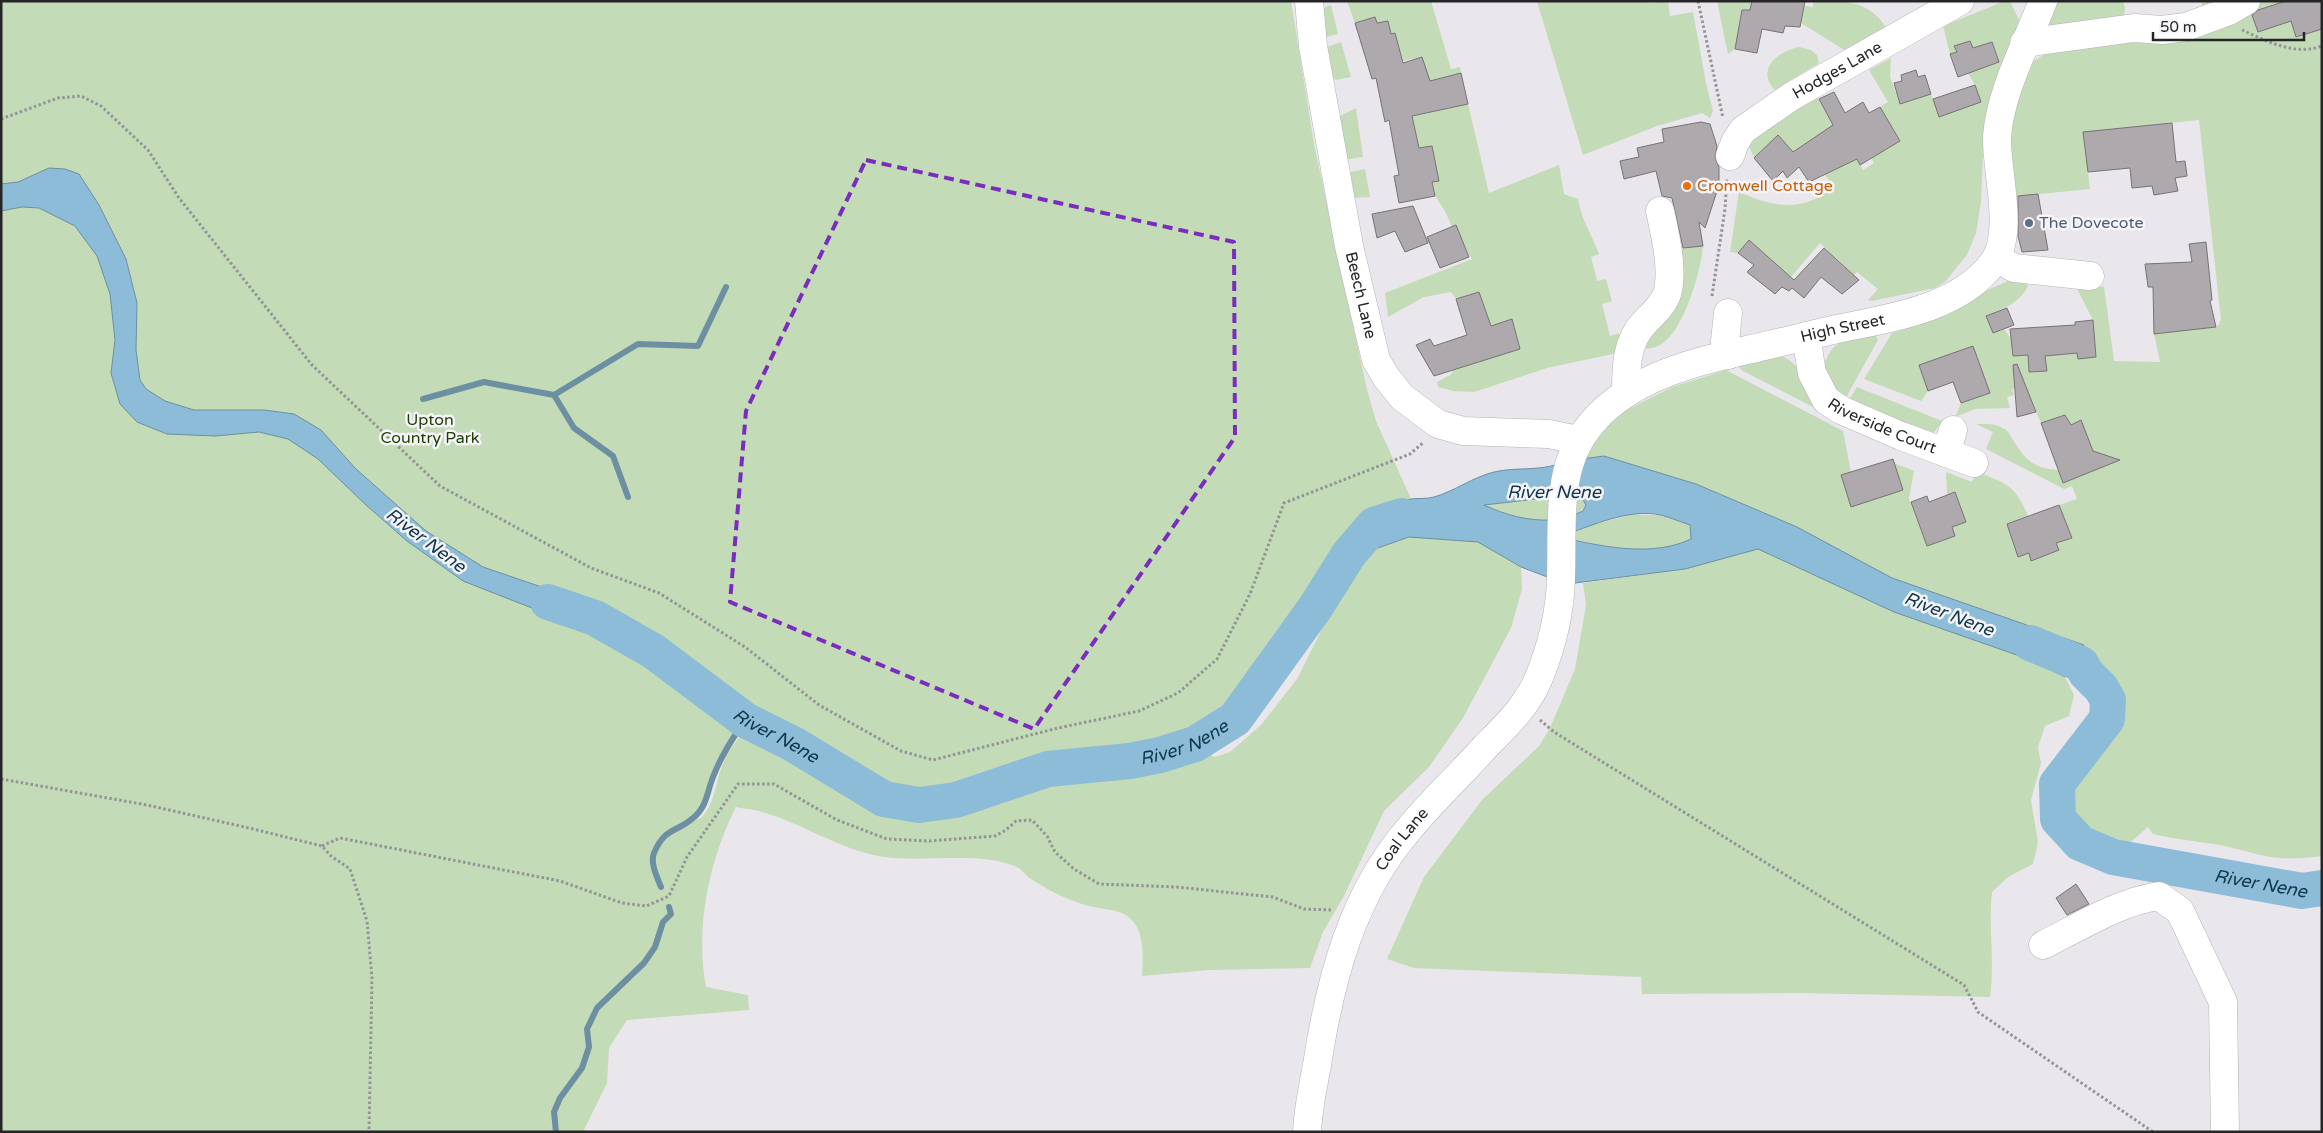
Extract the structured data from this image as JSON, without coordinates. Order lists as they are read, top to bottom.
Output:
{
  "streets": {
    "street": [
      "Hodges Lane",
      "Beech Lane",
      "High Street",
      "Riverside Court",
      "Coal Lane"
    ]
  },
  "crossings": [
    ["Beech Lane", "High Street"],
    ["Beech Lane", "Coal Lane"],
    ["High Street", "Riverside Court"],
    ["High Street", "Coal Lane"]
  ],
  "water": ["River Nene"],
  "parks": ["Upton Country Park"],
  "places": ["Cromwell Cottage", "The Dovecote"],
  "scale_bar": "50 m"
}
